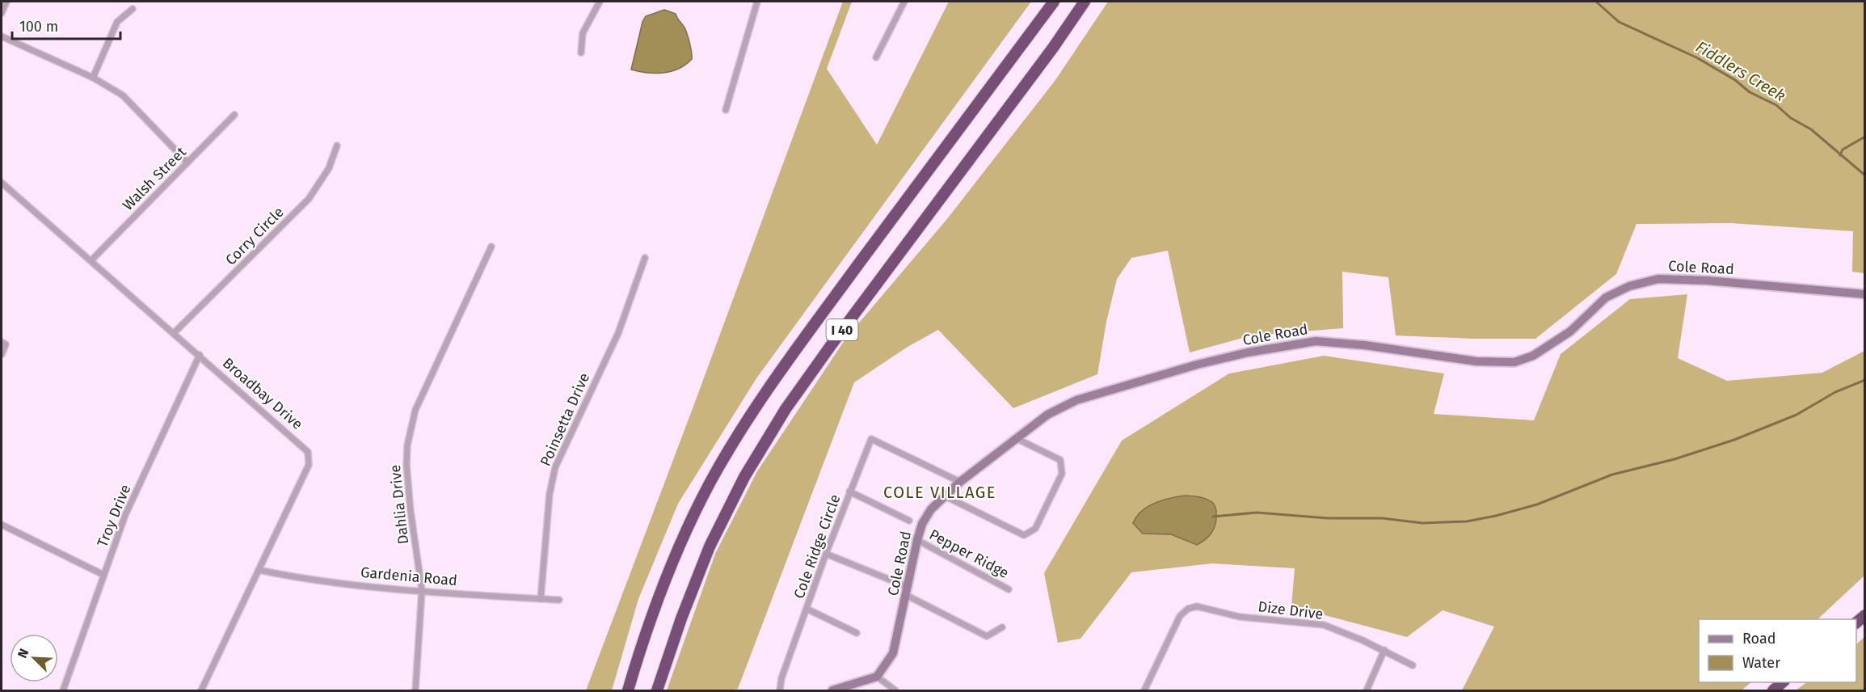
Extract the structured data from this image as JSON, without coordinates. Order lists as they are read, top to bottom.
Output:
{
  "streets": {
    "highway": ["I 40"],
    "street": [
      "Walsh Street",
      "Corry Circle",
      "Cole Road",
      "Broadbay Drive",
      "Poinsetta Drive",
      "Dahlia Drive",
      "Troy Drive",
      "Cole Ridge Circle",
      "Pepper Ridge",
      "Gardenia Road",
      "Dize Drive"
    ]
  },
  "crossings": [
    ["Walsh Street", "Broadbay Drive"],
    ["Corry Circle", "Broadbay Drive"],
    ["Cole Road", "Cole Ridge Circle"],
    ["Cole Road", "Pepper Ridge"],
    ["Broadbay Drive", "Troy Drive"],
    ["Broadbay Drive", "Gardenia Road"],
    ["Poinsetta Drive", "Gardenia Road"],
    ["Dahlia Drive", "Gardenia Road"]
  ],
  "districts": ["COLE VILLAGE"],
  "water": ["Fiddlers Creek"],
  "legend": ["Road", "Water"],
  "scale_bar": "100 m",
  "north": "top left"
}
